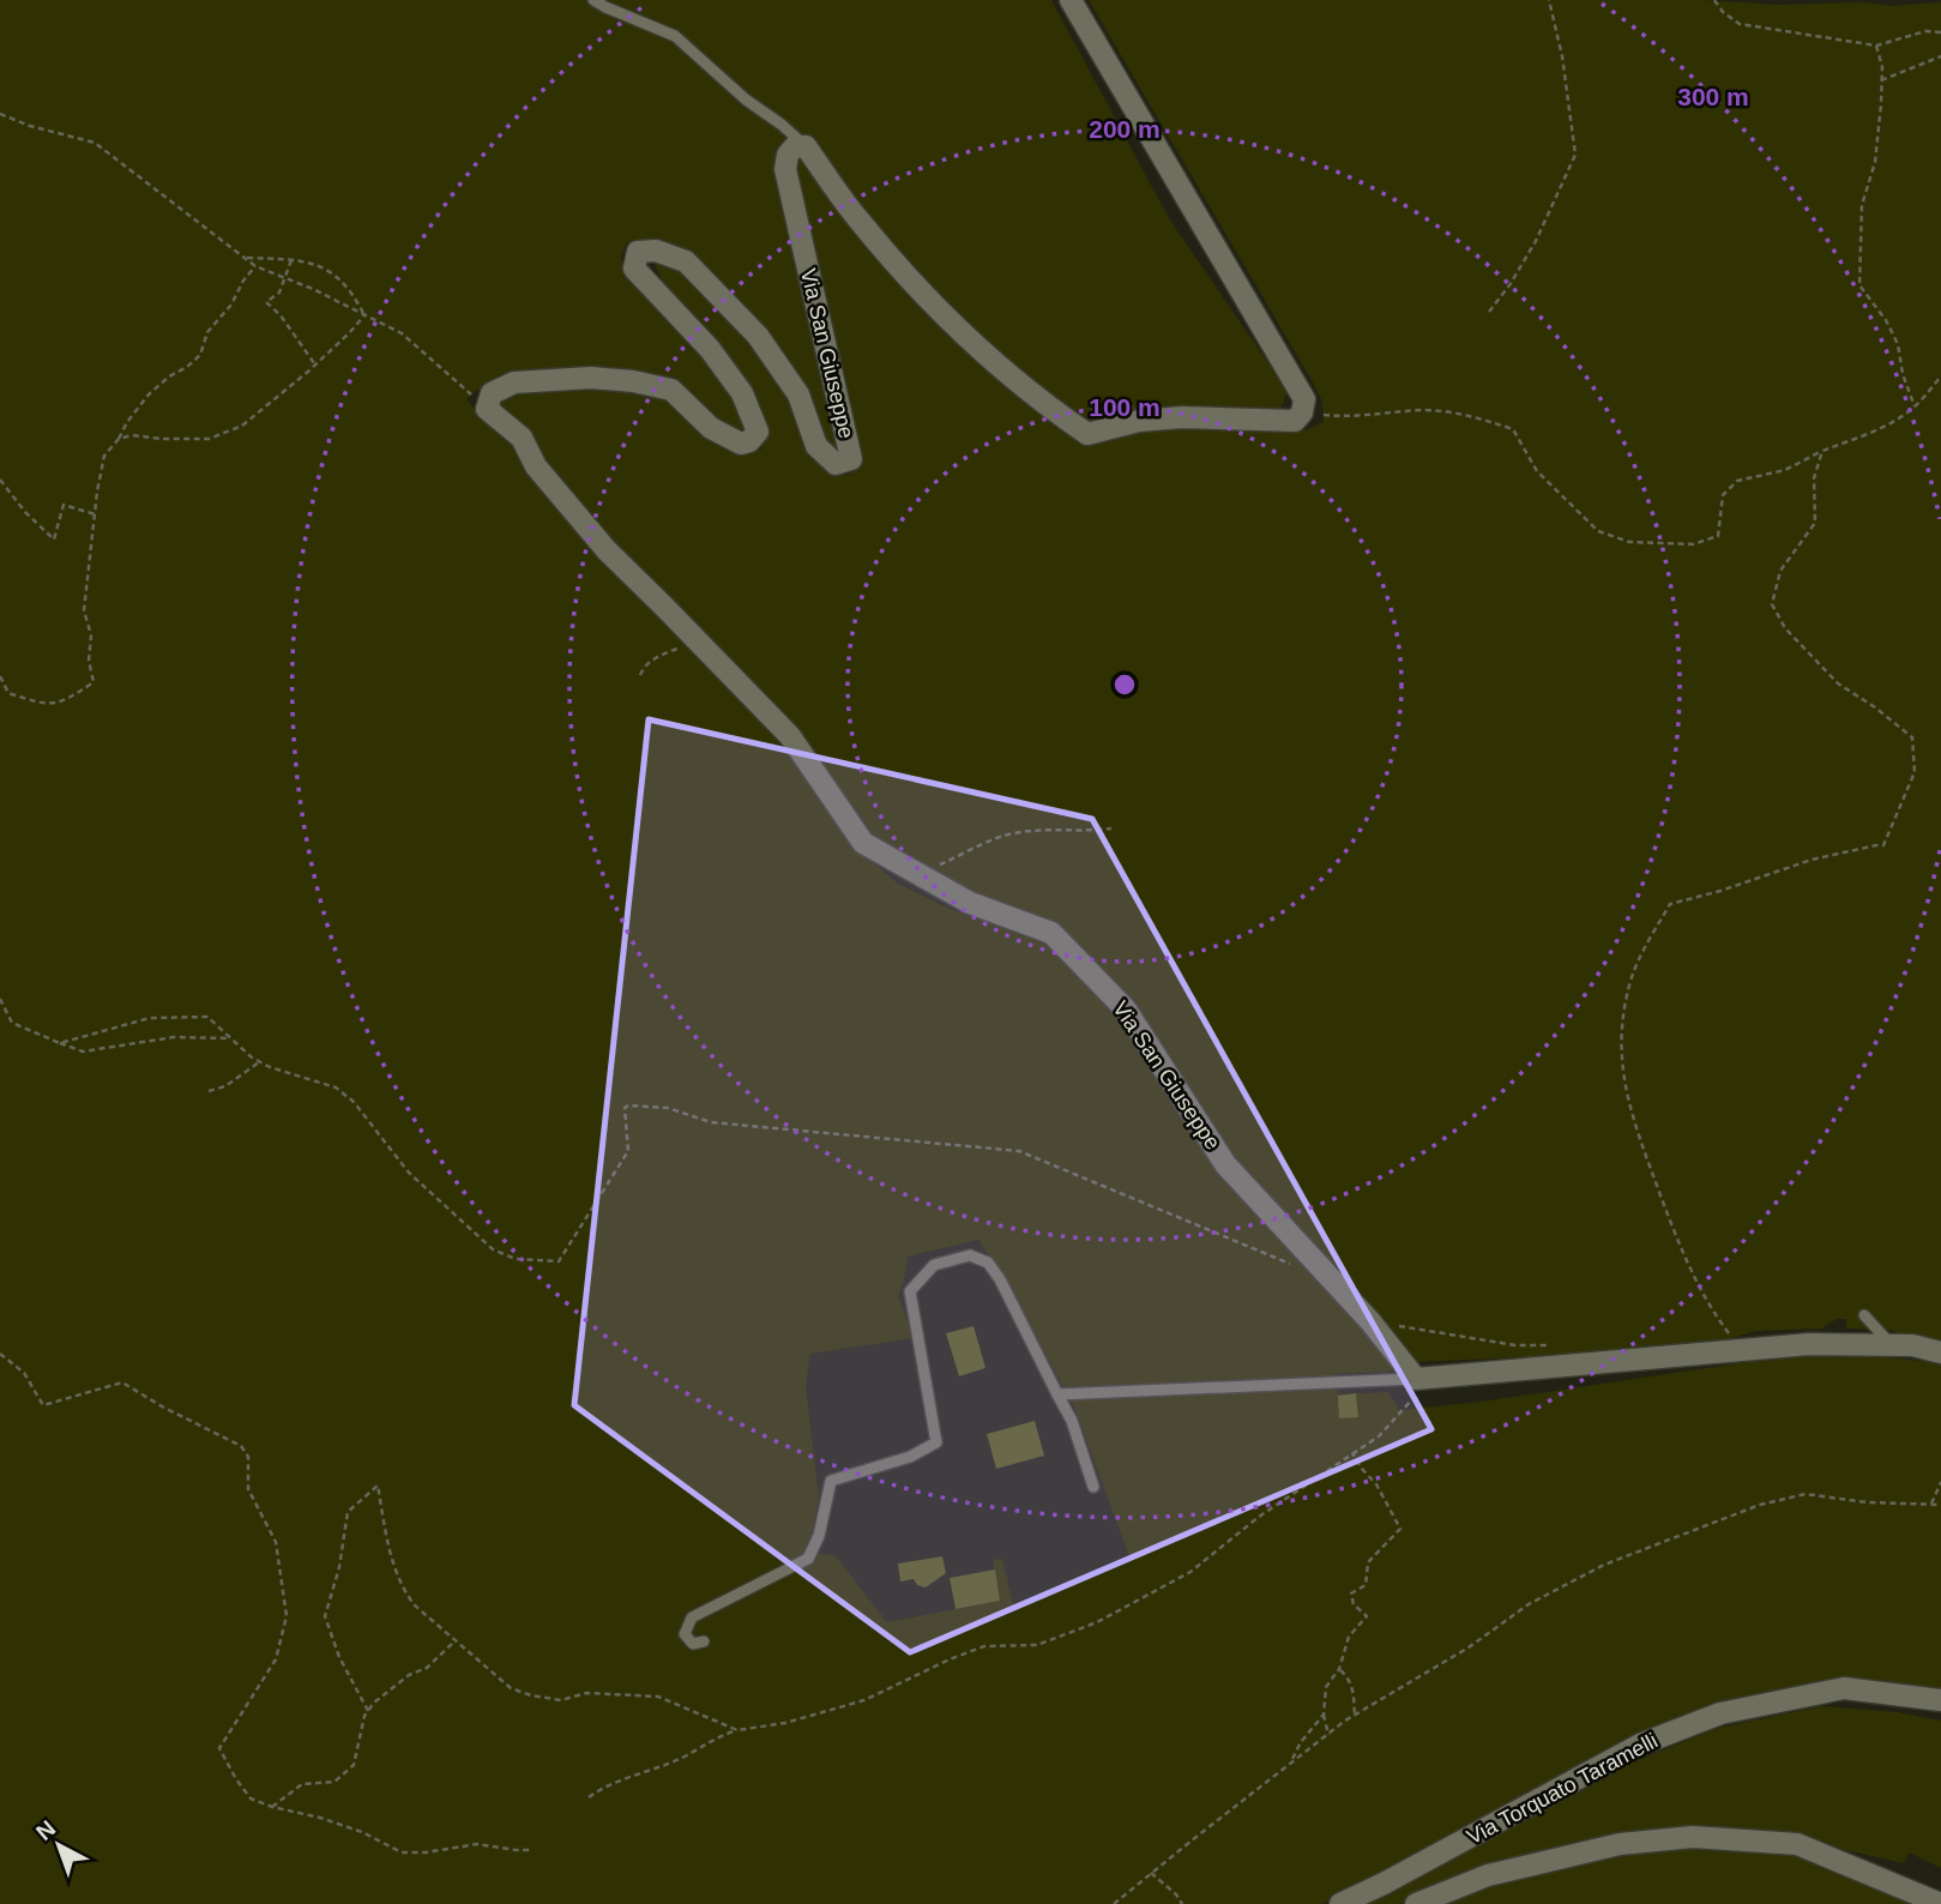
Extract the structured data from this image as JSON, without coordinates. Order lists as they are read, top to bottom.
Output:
{
  "streets": {
    "street": ["Via San Giuseppe", "Via Torquato Taramelli"]
  },
  "north": "top left",
  "rings": ["300 m", "200 m", "100 m"]
}
